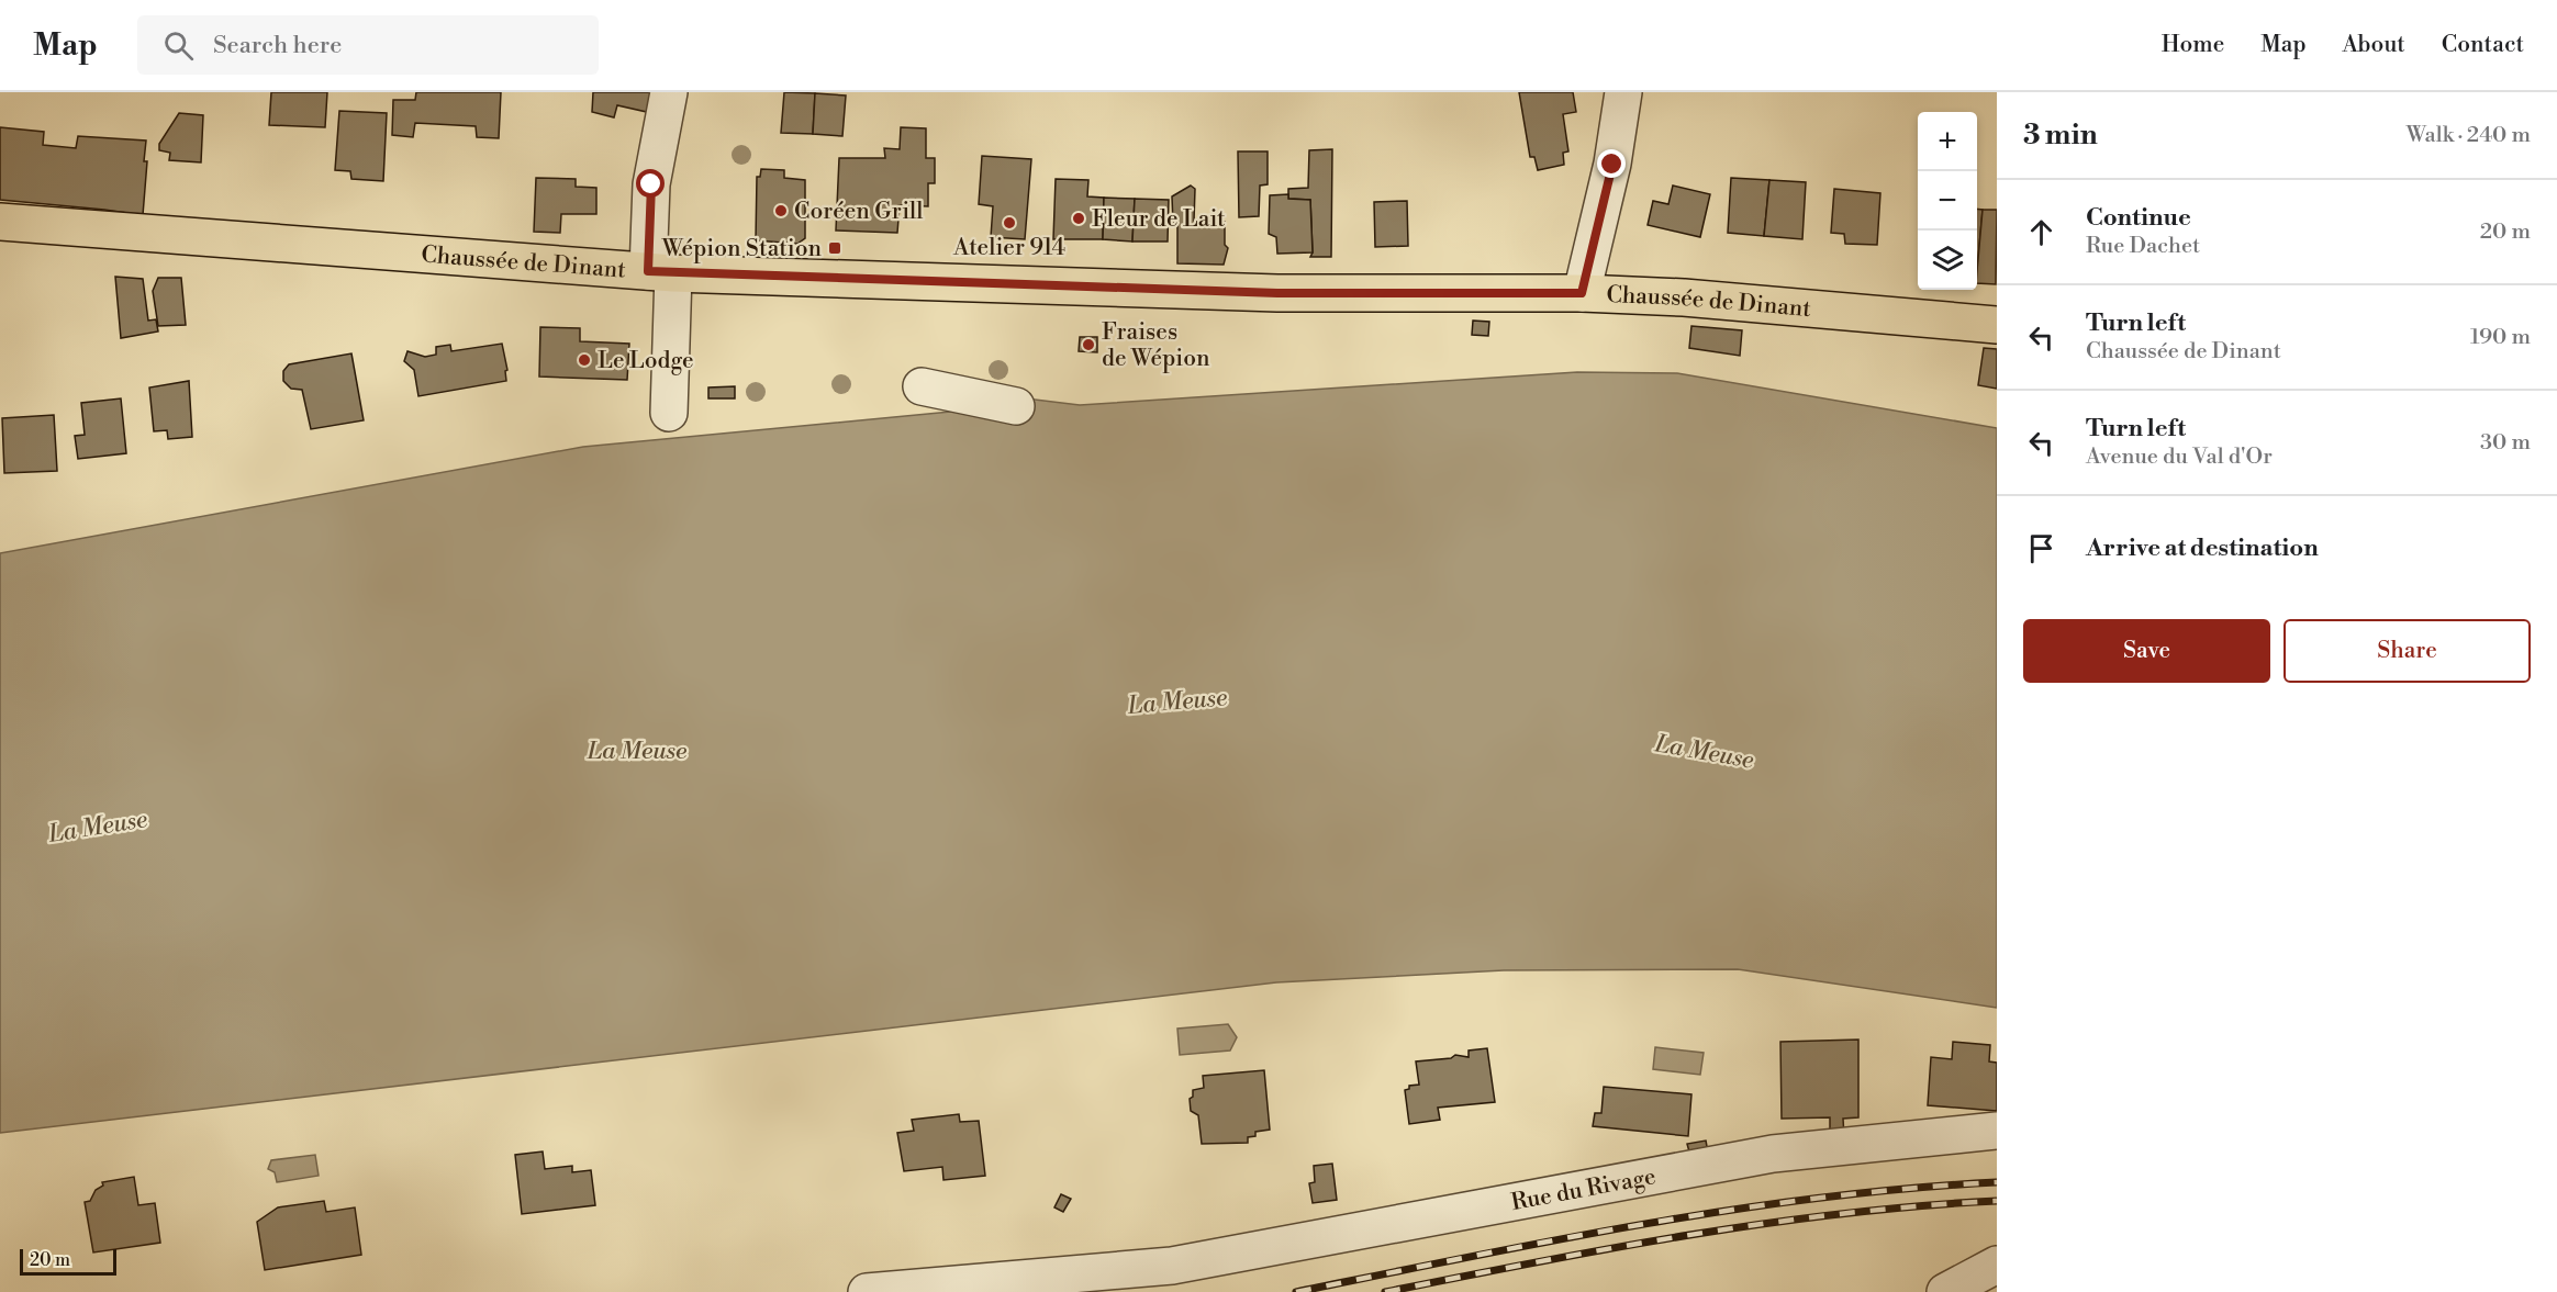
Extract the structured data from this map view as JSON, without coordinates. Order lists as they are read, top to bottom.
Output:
{
  "streets": {
    "main road": ["Chaussée de Dinant"],
    "street": ["Rue du Rivage"]
  },
  "water": ["La Meuse"],
  "places": {
    "other": [
      "Coréen Grill",
      "Fleur de Lait",
      "Atelier 914",
      "Fraises de Wépion",
      "Le Lodge"
    ],
    "transit": ["Wépion Station"]
  },
  "scale_bar": "20 m",
  "page": {
    "header": "Map",
    "search": "Search here",
    "nav": [
      "Home",
      "Map",
      "About",
      "Contact"
    ],
    "heading": ["3 min", "Walk · 240 m"],
    "map_buttons": ["+", "−"],
    "list": [
      ["Continue", "Rue Dachet", "20 m"],
      ["Turn left", "Chaussée de Dinant", "190 m"],
      ["Turn left", "Avenue du Val d'Or", "30 m"],
      "Arrive at destination"
    ],
    "buttons": ["Save", "Share"],
    "scale": "20 m"
  }
}
